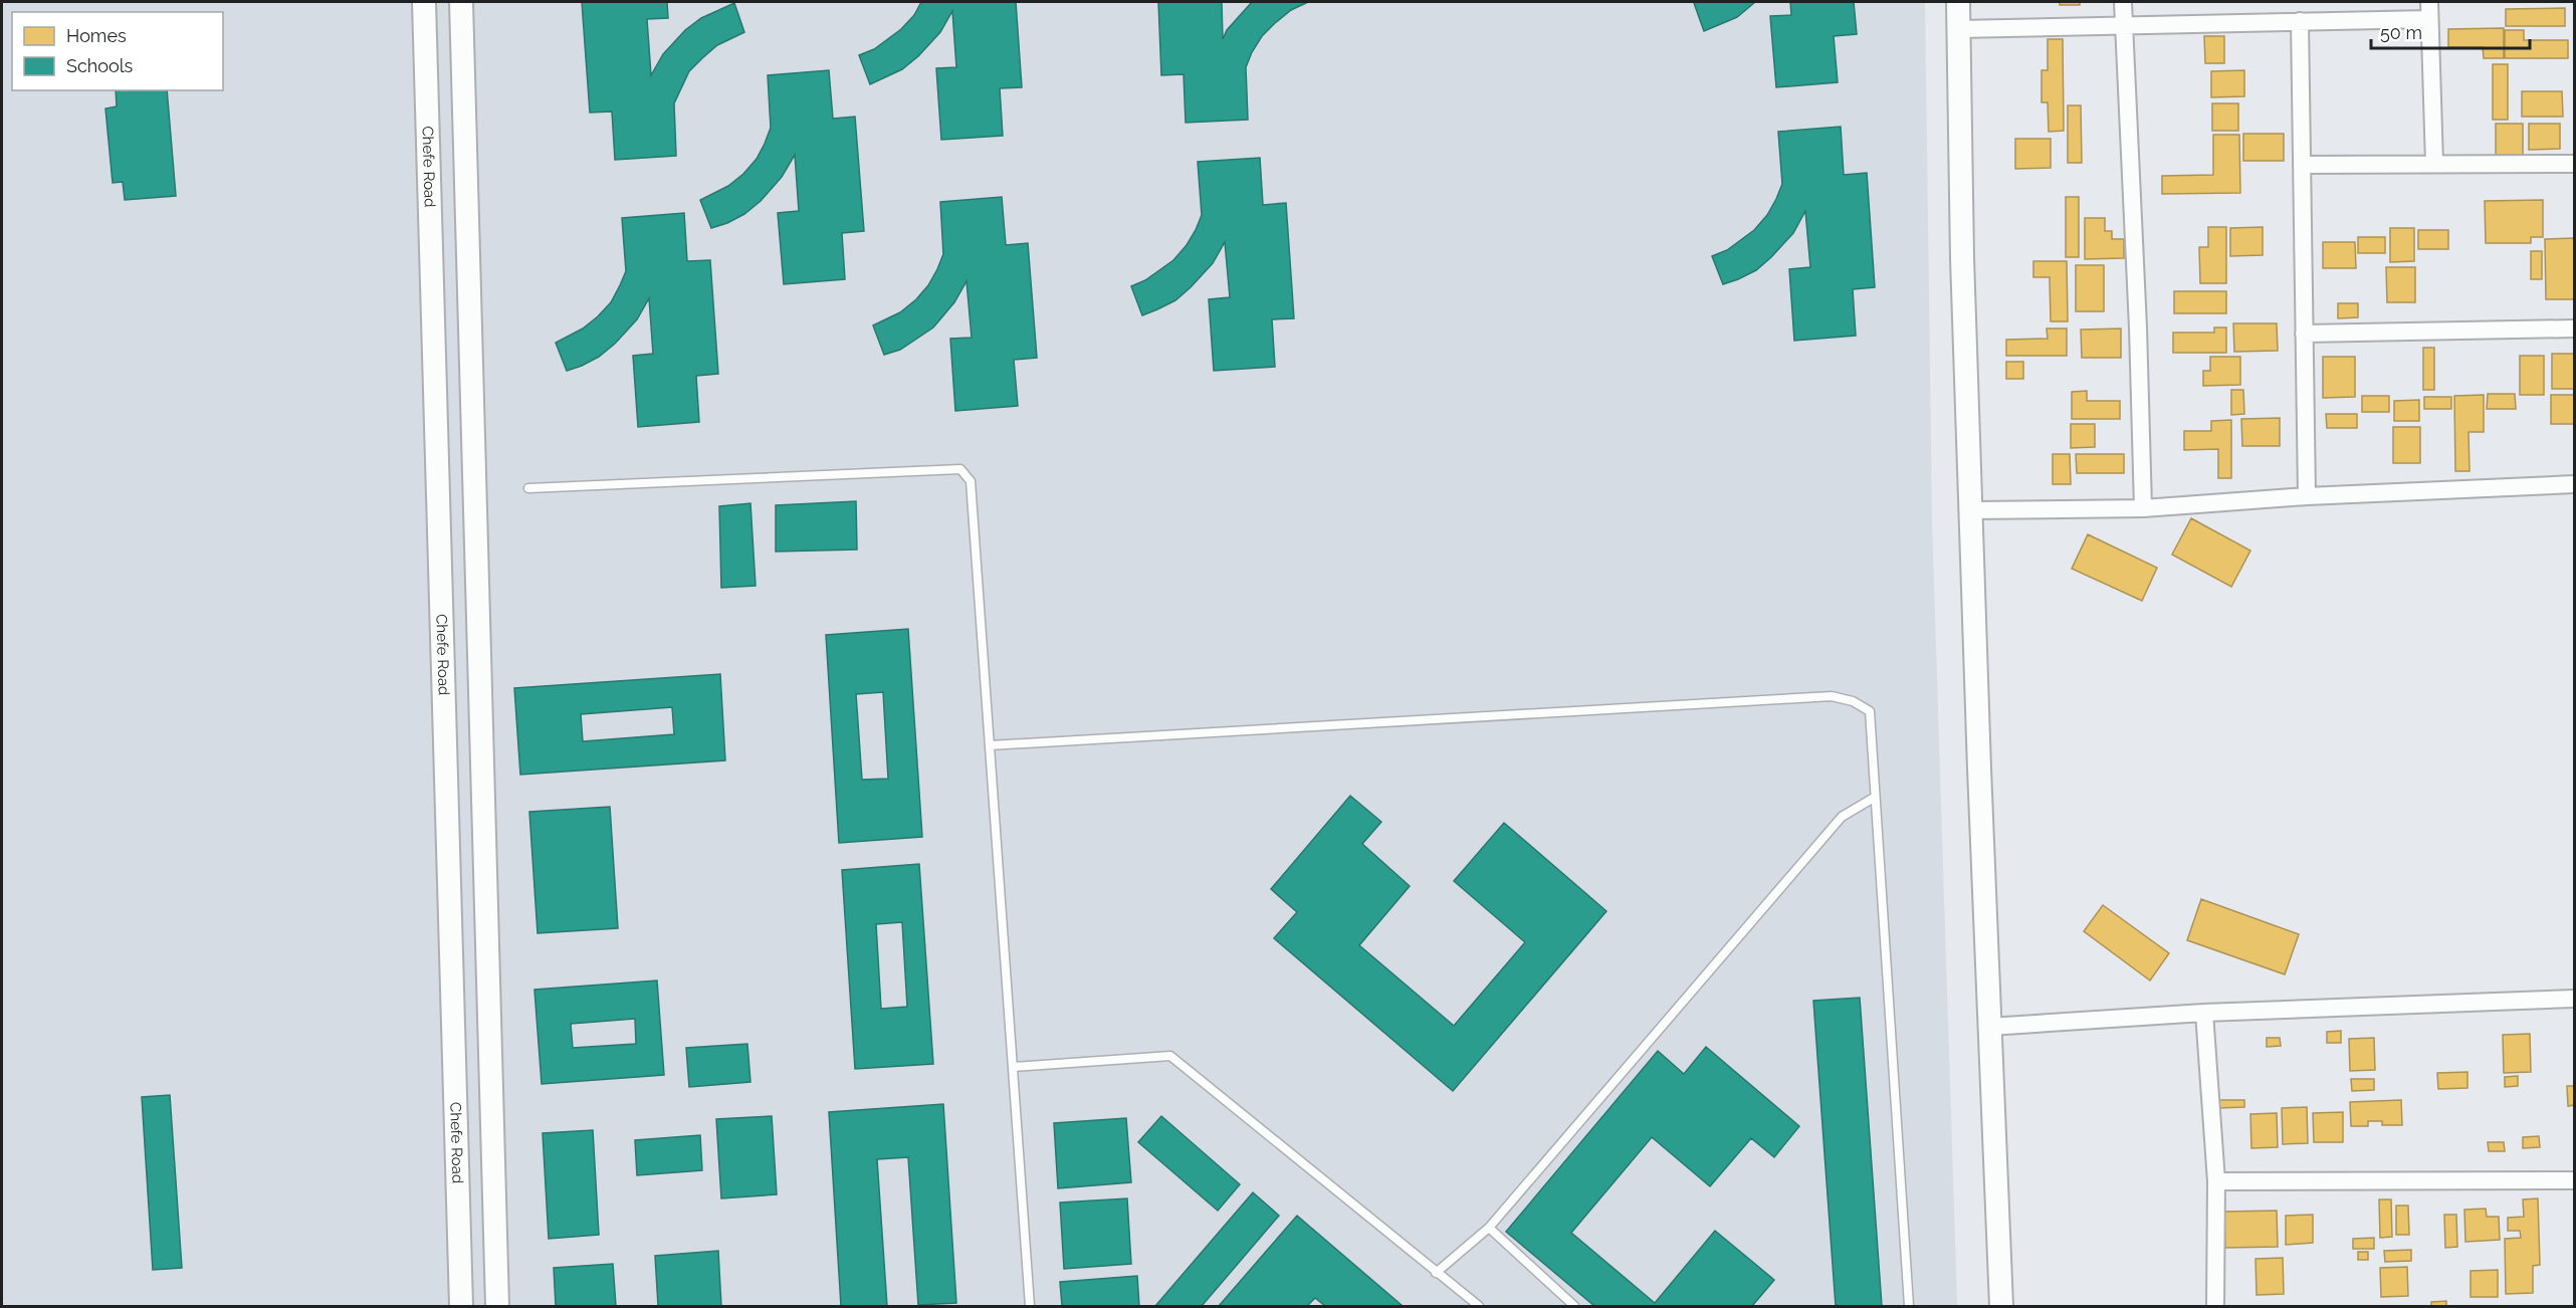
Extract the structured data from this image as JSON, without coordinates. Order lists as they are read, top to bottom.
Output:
{
  "streets": {
    "street": ["Chefe Road"]
  },
  "legend": ["Homes", "Schools"],
  "scale_bar": "50 m"
}
